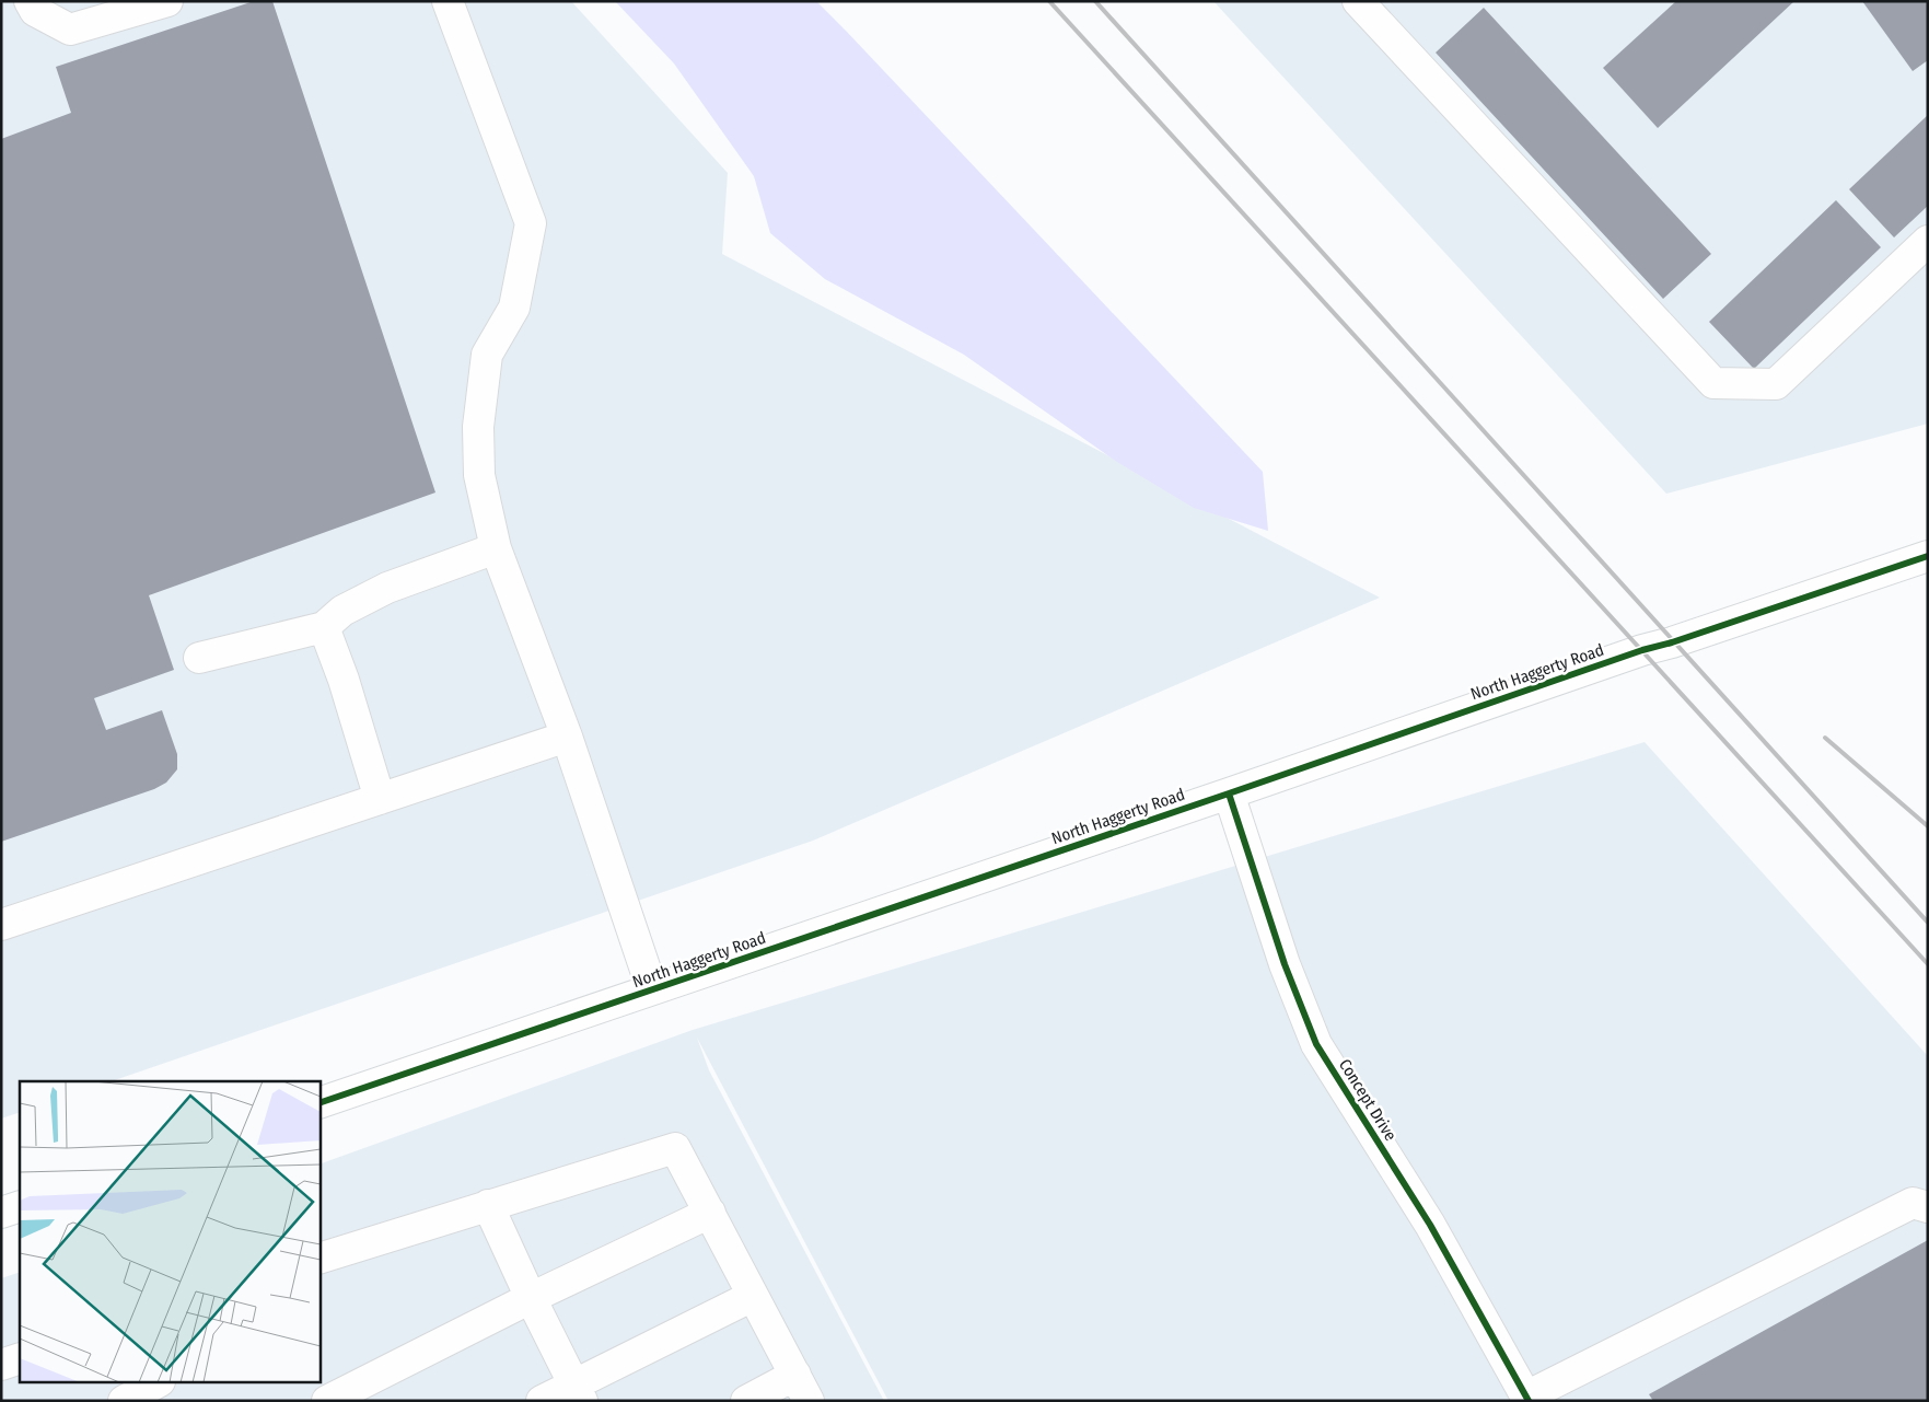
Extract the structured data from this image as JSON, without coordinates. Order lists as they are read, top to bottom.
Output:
{
  "streets": {
    "street": ["North Haggerty Road", "Concept Drive"]
  },
  "crossings": [
    ["North Haggerty Road", "Concept Drive"]
  ]
}
